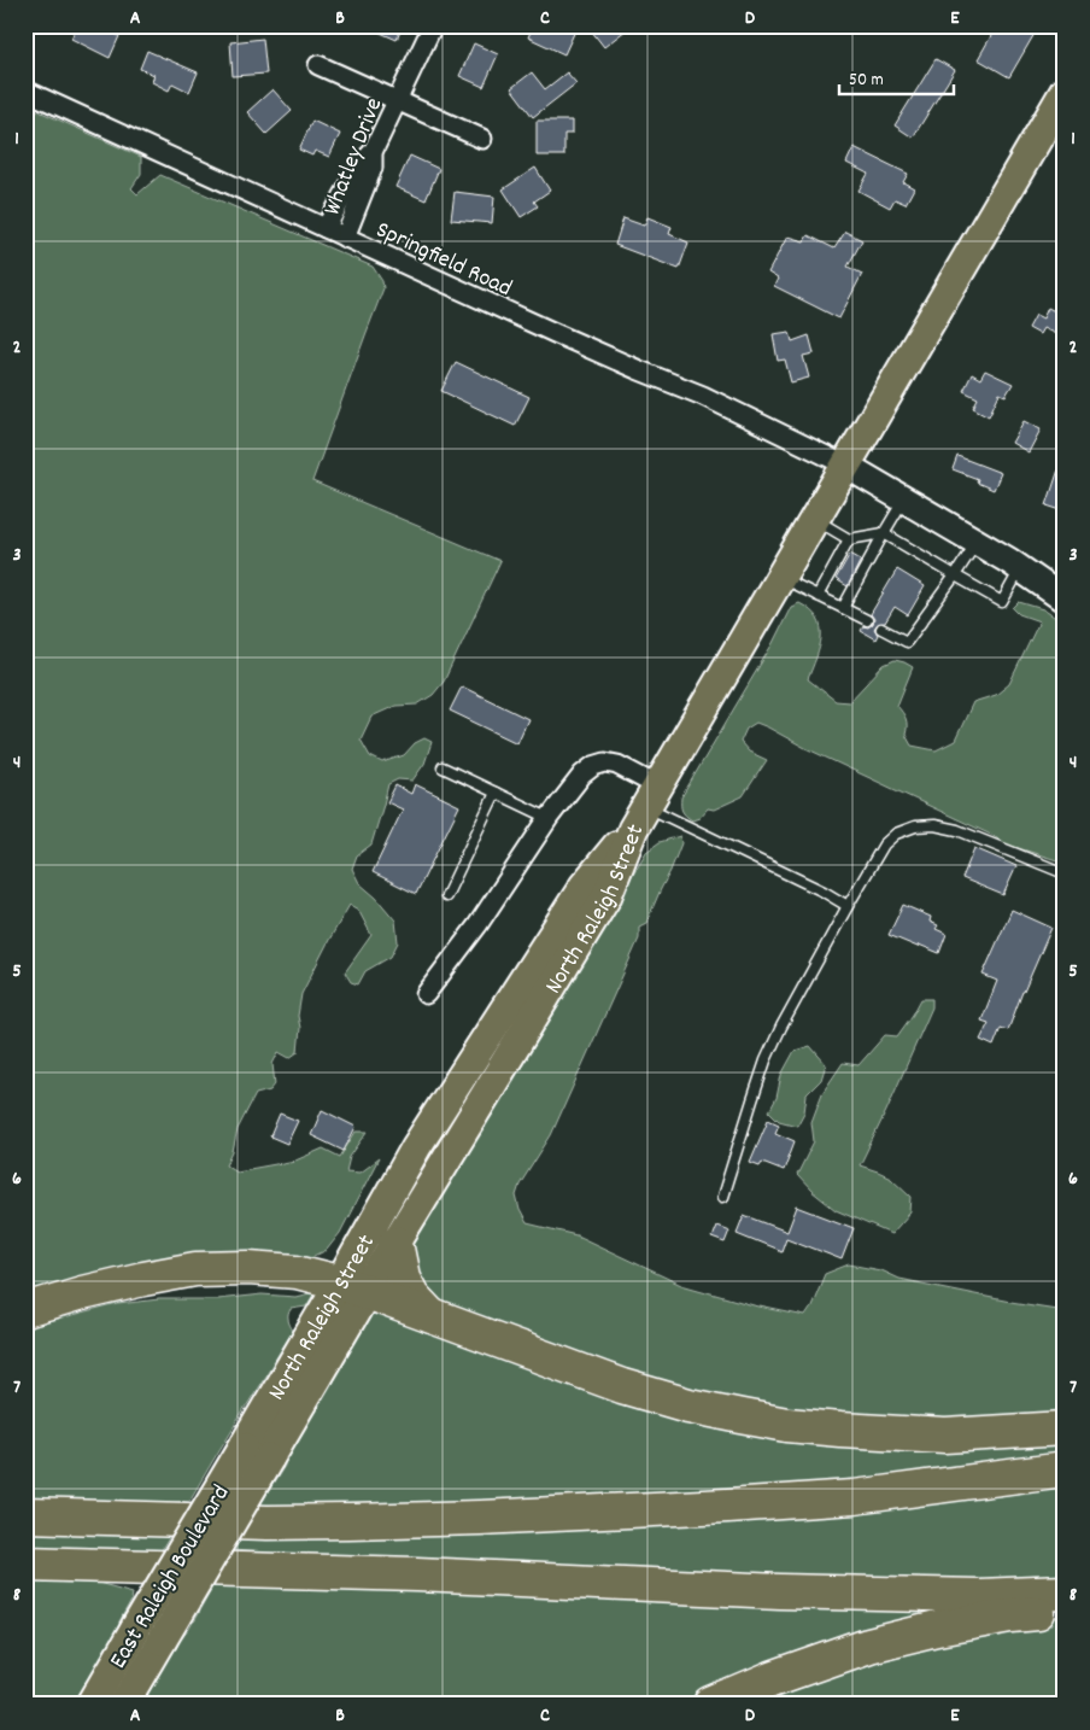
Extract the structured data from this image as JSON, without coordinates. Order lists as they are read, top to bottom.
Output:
{
  "streets": {
    "main road": ["North Raleigh Street", "East Raleigh Boulevard"],
    "street": ["Whatley Drive", "Springfield Road"]
  },
  "crossings": [
    ["Whatley Drive", "Springfield Road"],
    ["North Raleigh Street", "East Raleigh Boulevard"]
  ],
  "scale_bar": "50 m",
  "grid": {
    "columns": [
      "A",
      "B",
      "C",
      "D",
      "E"
    ],
    "rows": [
      "1",
      "2",
      "3",
      "4",
      "5",
      "6",
      "7",
      "8"
    ]
  }
}
